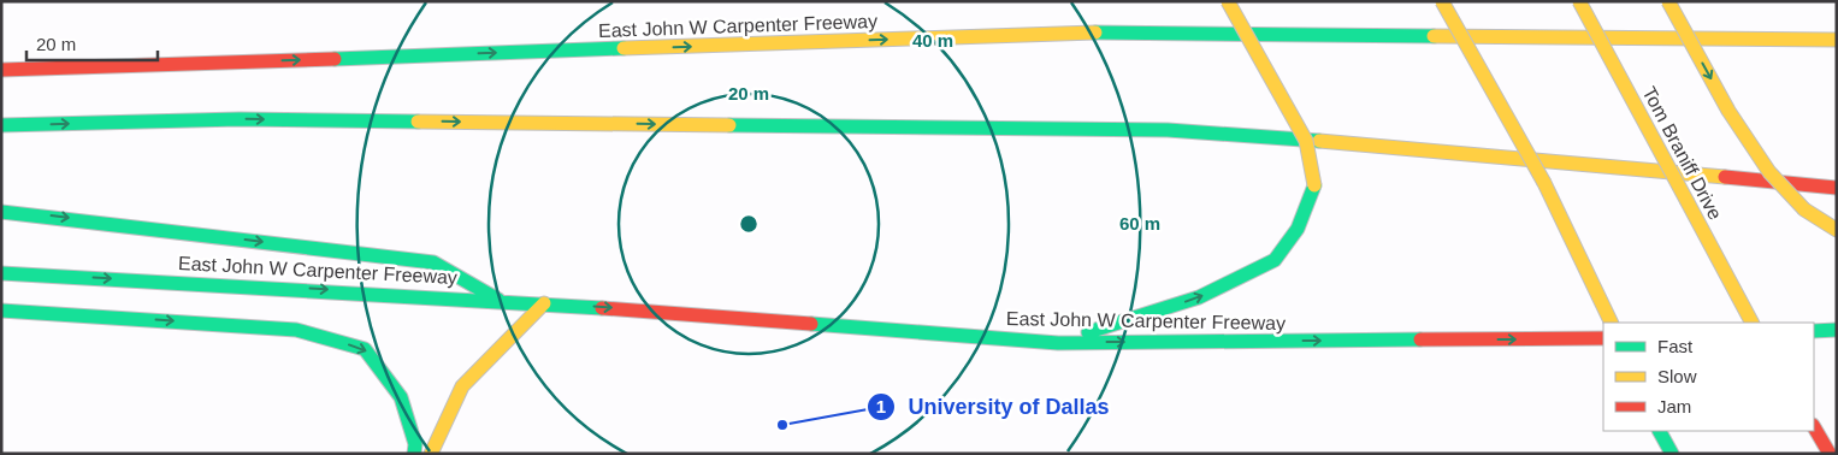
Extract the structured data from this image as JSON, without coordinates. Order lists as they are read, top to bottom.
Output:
{
  "streets": {
    "main road": ["East John W Carpenter Freeway", "Tom Braniff Drive"]
  },
  "places": ["University of Dallas"],
  "legend": ["Fast", "Slow", "Jam"],
  "scale_bar": "20 m",
  "rings": ["40 m", "20 m", "60 m"]
}
